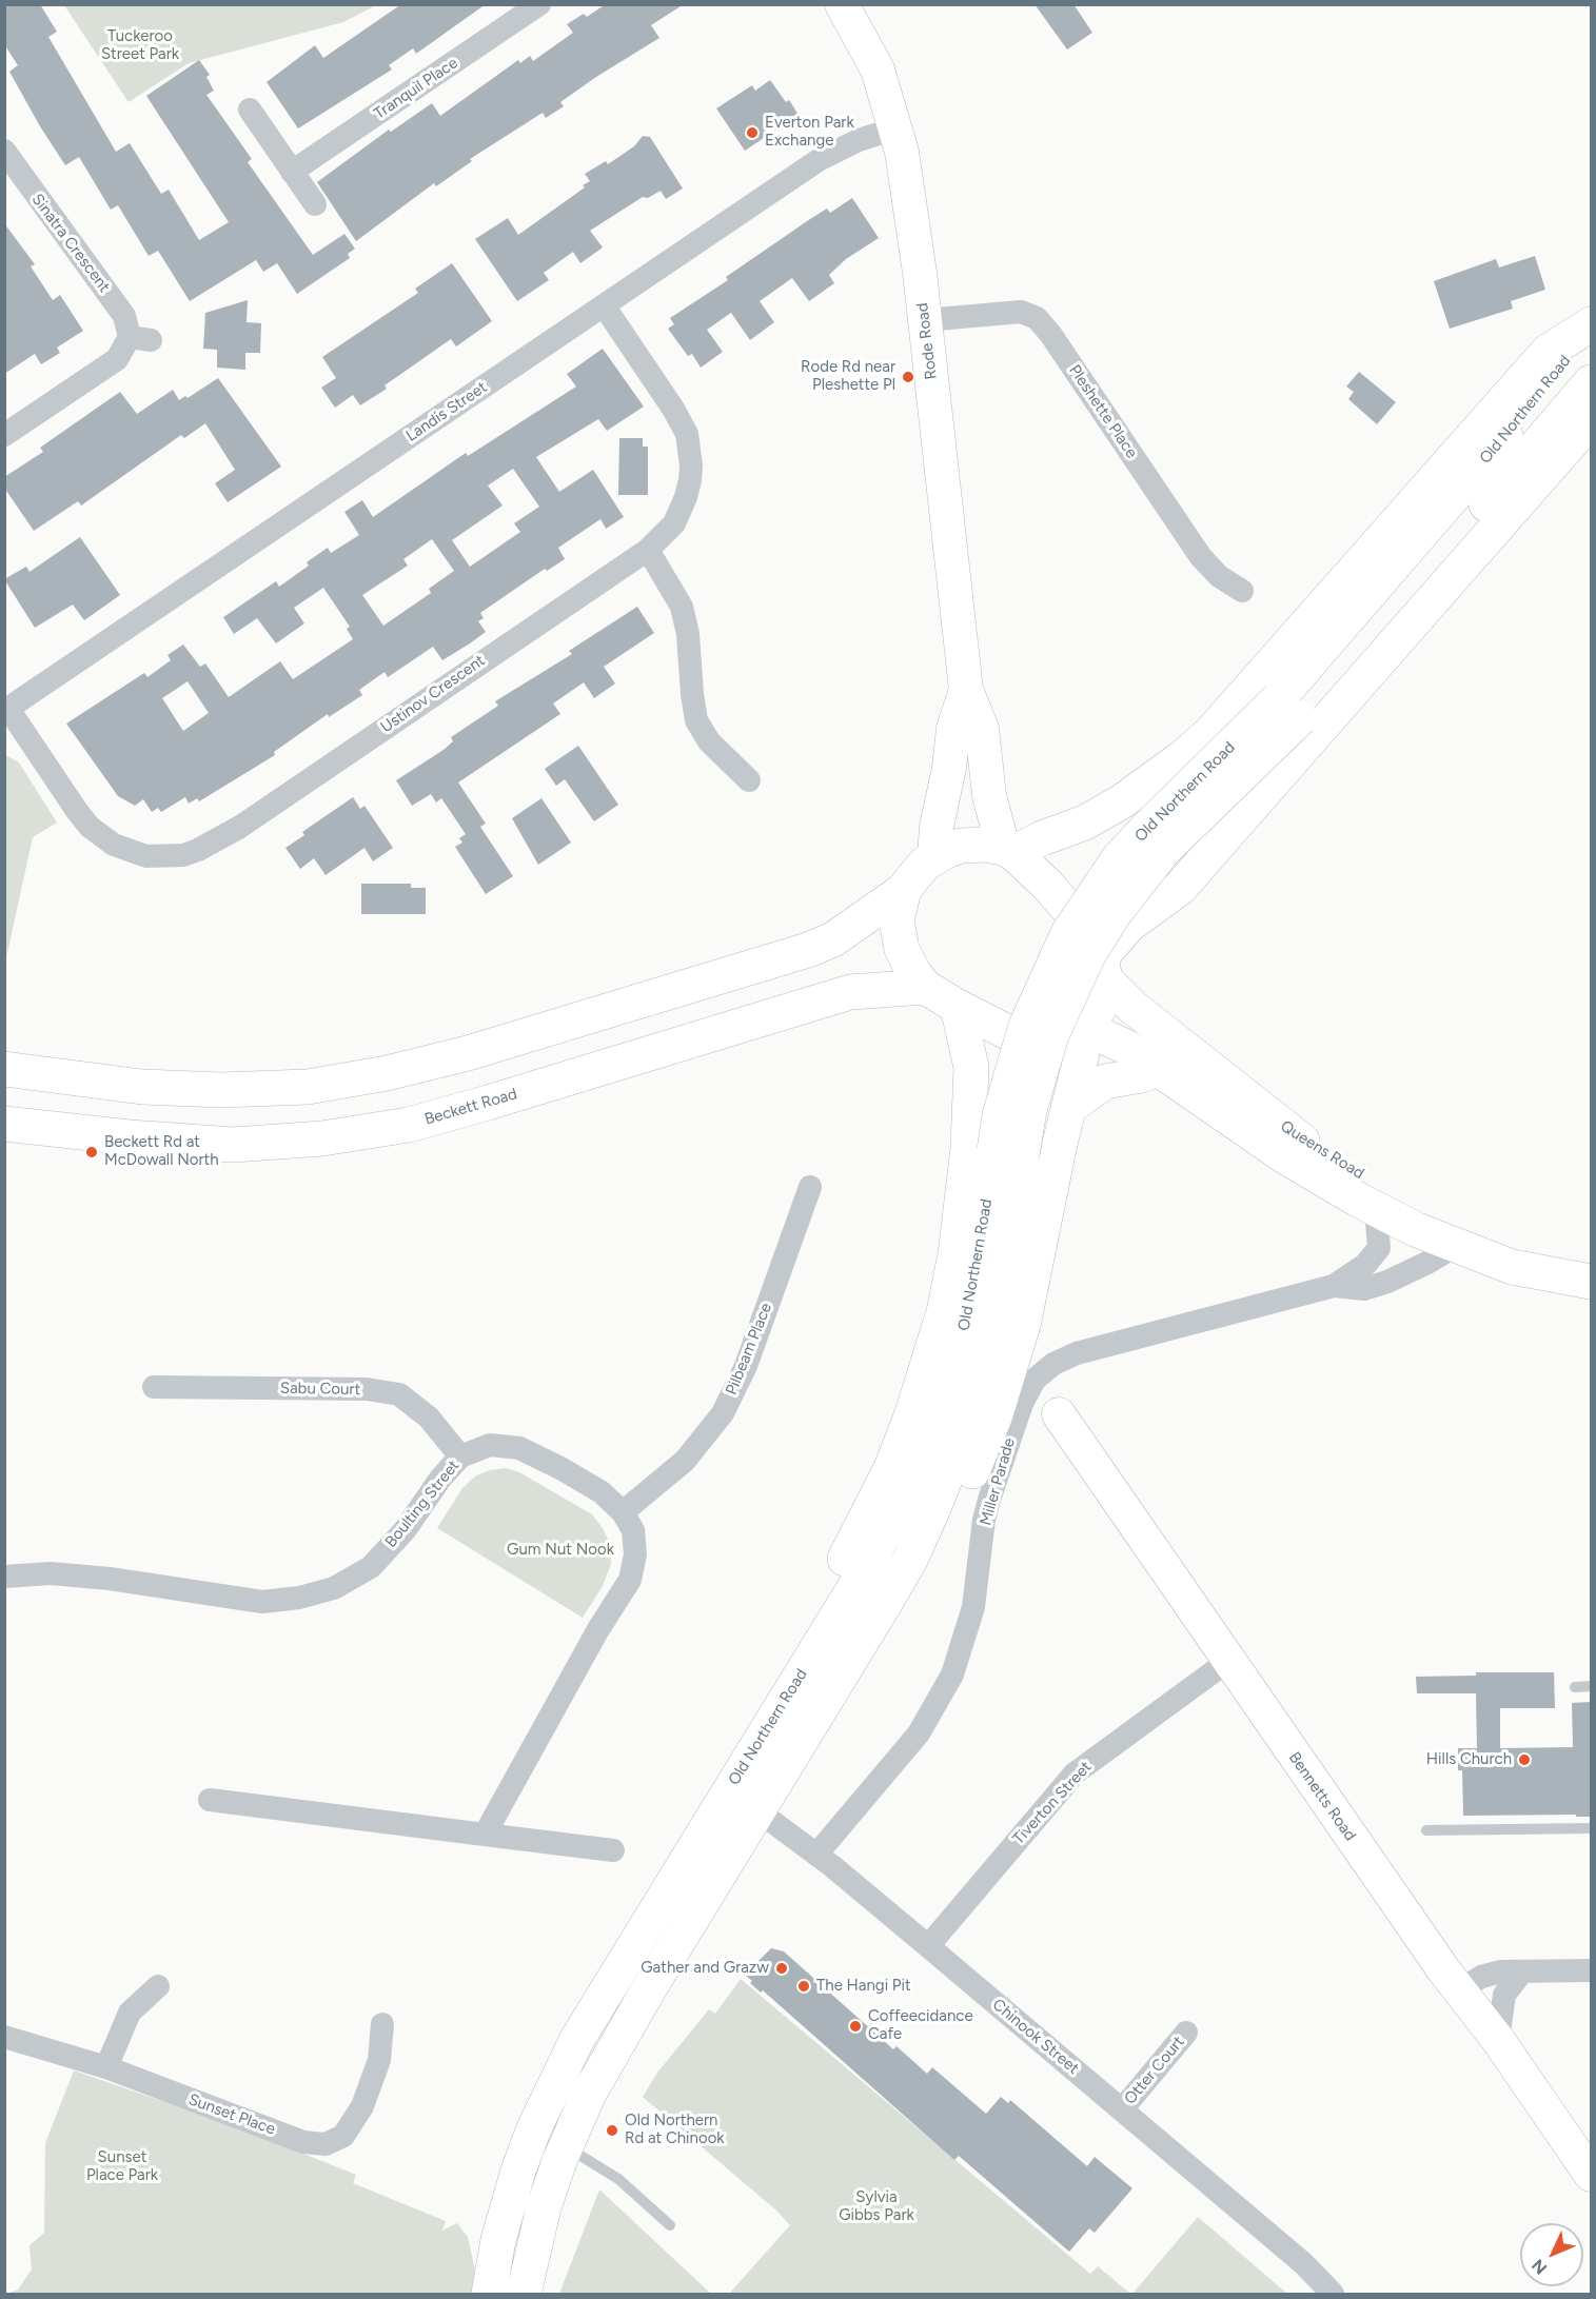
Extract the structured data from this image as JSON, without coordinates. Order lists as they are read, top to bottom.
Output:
{
  "streets": {
    "main road": [
      "Rode Road",
      "Old Northern Road",
      "Beckett Road",
      "Queens Road",
      "Bennetts Road"
    ],
    "street": [
      "Tranquil Place",
      "Sinatra Crescent",
      "Landis Street",
      "Pleshette Place",
      "Ustinov Crescent",
      "Pilbeam Place",
      "Sabu Court",
      "Miller Parade",
      "Boulting Street",
      "Tiverton Street",
      "Chinook Street",
      "Otter Court",
      "Sunset Place"
    ]
  },
  "crossings": [
    ["Rode Road", "Landis Street"],
    ["Rode Road", "Pleshette Place"],
    ["Rode Road", "Beckett Road"],
    ["Rode Road", "Queens Road"],
    ["Old Northern Road", "Chinook Street"],
    ["Landis Street", "Ustinov Crescent"],
    ["Beckett Road", "Queens Road"],
    ["Queens Road", "Miller Parade"],
    ["Pilbeam Place", "Boulting Street"],
    ["Sabu Court", "Boulting Street"],
    ["Miller Parade", "Chinook Street"],
    ["Bennetts Road", "Tiverton Street"],
    ["Tiverton Street", "Chinook Street"],
    ["Chinook Street", "Otter Court"]
  ],
  "parks": [
    "Tuckeroo Street Park",
    "Gum Nut Nook",
    "Sunset Place Park",
    "Sylvia Gibbs Park"
  ],
  "places": [
    "Everton Park Exchange",
    "Rode Rd near Pleshette Pl",
    "Beckett Rd at McDowall North",
    "Hills Church",
    "Gather and Grazw",
    "The Hangi Pit",
    "Coffeecidance Cafe",
    "Old Northern Rd at Chinook"
  ],
  "north": "bottom left"
}
